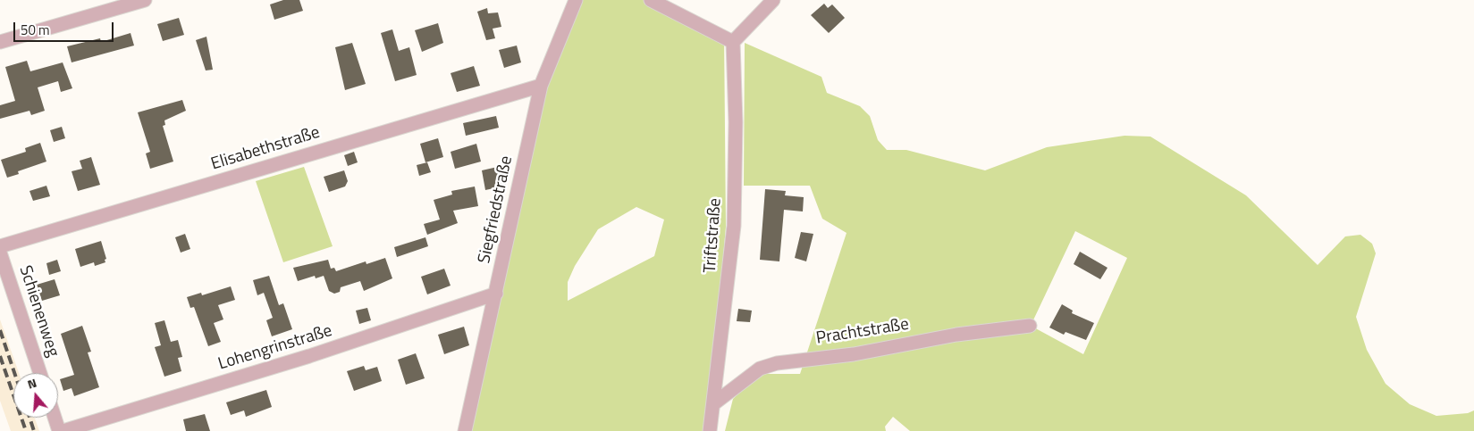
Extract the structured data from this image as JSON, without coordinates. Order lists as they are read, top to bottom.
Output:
{
  "streets": {
    "street": [
      "Elisabethstraße",
      "Siegfriedstraße",
      "Triftstraße",
      "Schienenweg",
      "Prachtstraße",
      "Lohengrinstraße"
    ]
  },
  "crossings": [
    ["Elisabethstraße", "Siegfriedstraße"],
    ["Siegfriedstraße", "Lohengrinstraße"],
    ["Triftstraße", "Prachtstraße"]
  ],
  "scale_bar": "50 m",
  "north": "top"
}
